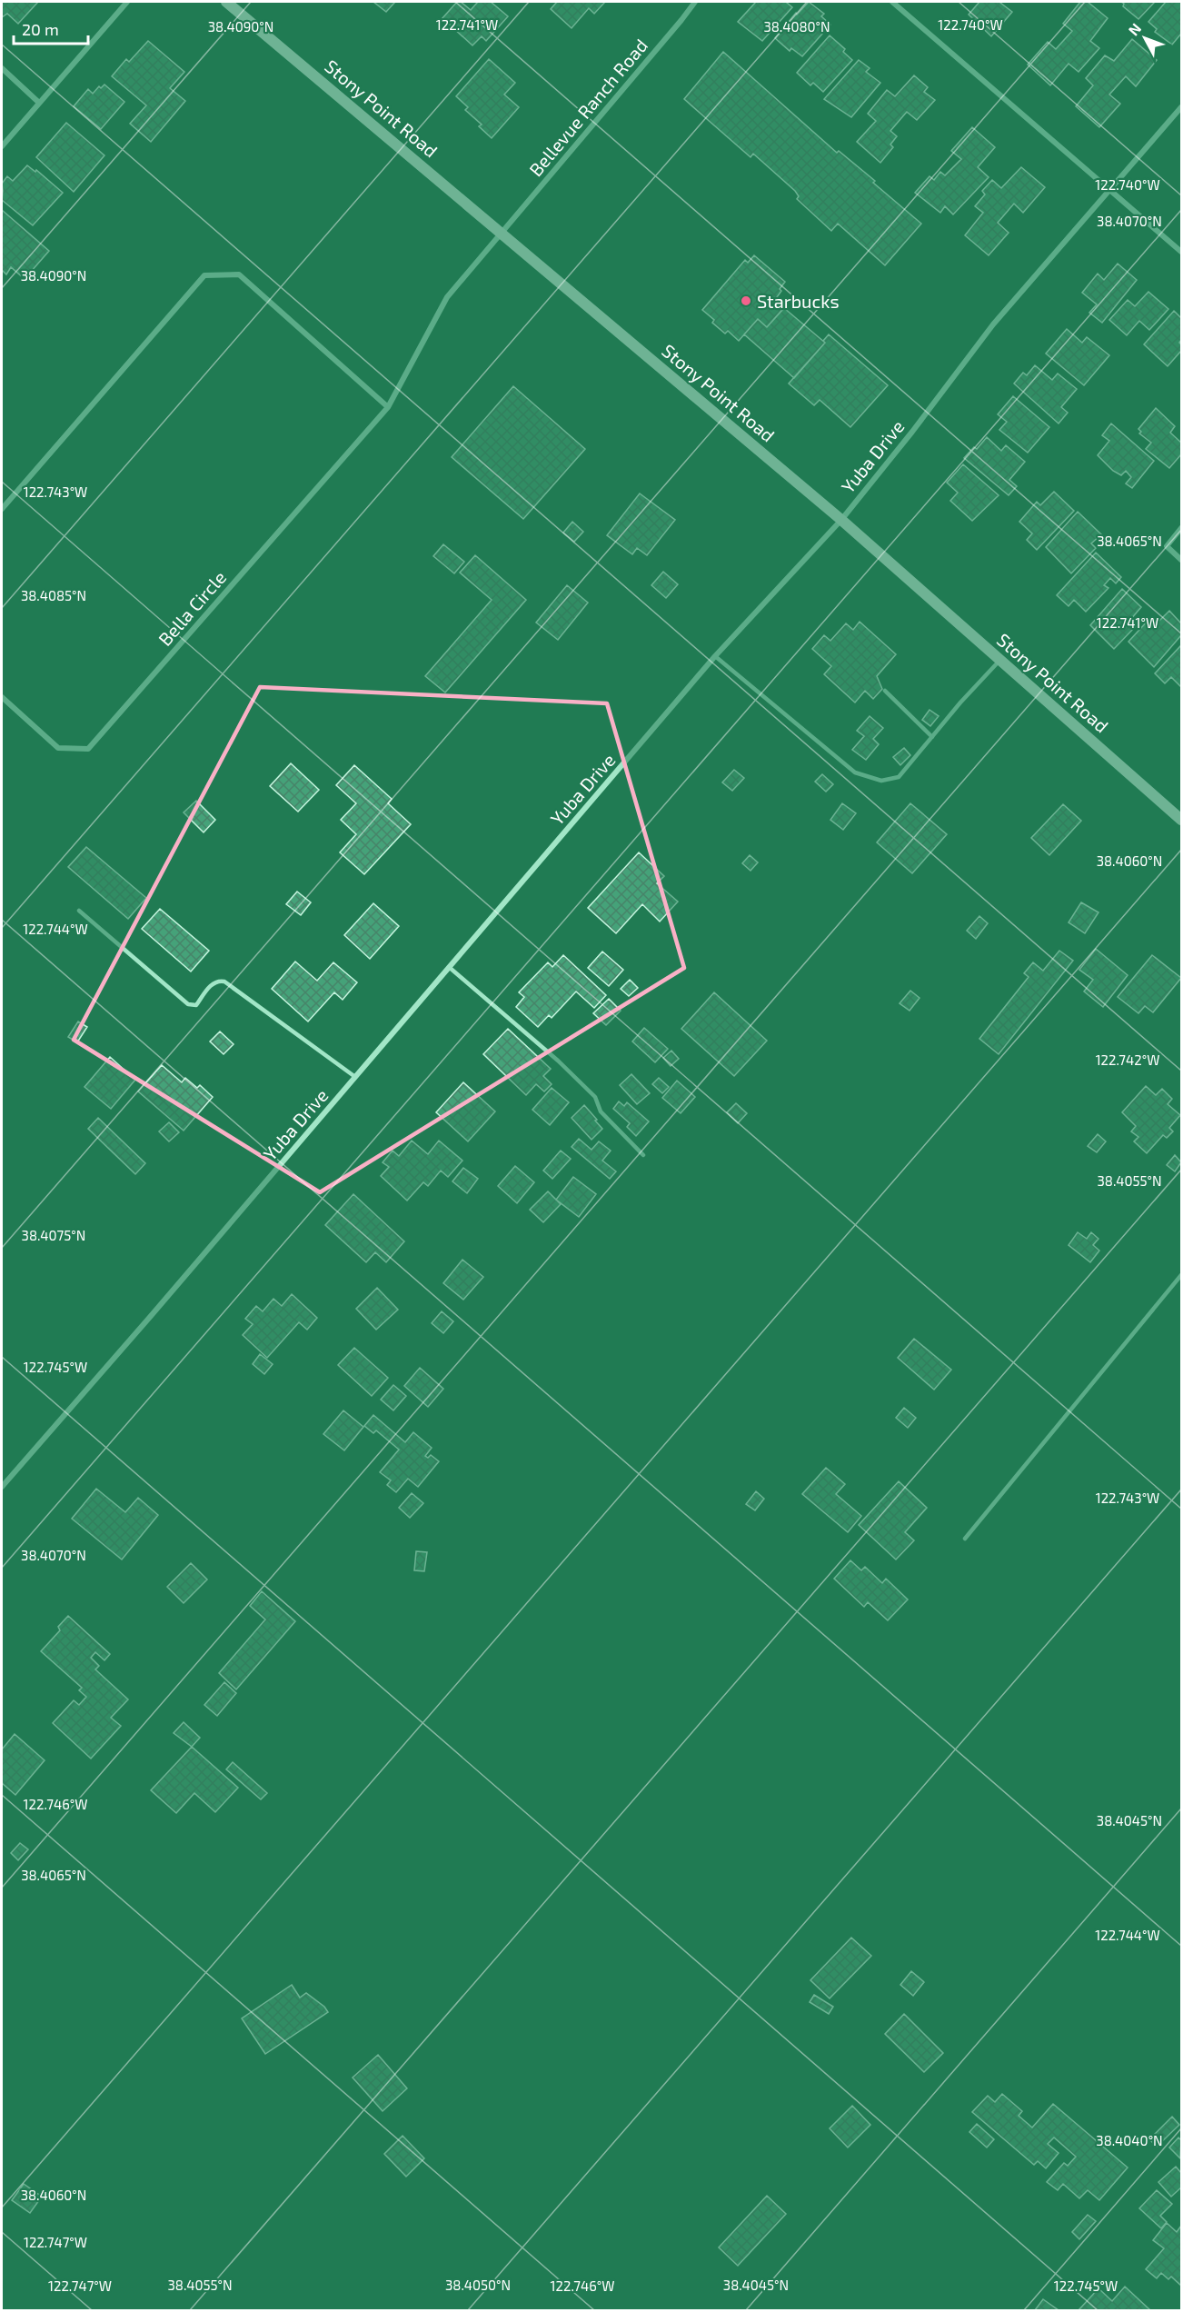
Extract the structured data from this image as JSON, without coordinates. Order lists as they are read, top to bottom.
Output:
{
  "streets": {
    "main road": ["Stony Point Road"],
    "street": ["Bellevue Ranch Road", "Yuba Drive", "Bella Circle"]
  },
  "crossings": [
    ["Bellevue Ranch Road", "Stony Point Road"],
    ["Bellevue Ranch Road", "Bella Circle"],
    ["Stony Point Road", "Yuba Drive"],
    ["Stony Point Road", "Bella Circle"]
  ],
  "places": ["Starbucks"],
  "scale_bar": "20 m",
  "north": "top left",
  "coordinates": [
    "122.741°W",
    "122.740°W",
    "38.4090°N",
    "38.4080°N",
    "38.4070°N",
    "122.743°W",
    "38.4065°N",
    "38.4085°N",
    "38.4060°N",
    "122.744°W",
    "122.742°W",
    "38.4055°N",
    "38.4075°N",
    "122.745°W",
    "122.746°W",
    "38.4045°N",
    "38.4040°N",
    "122.747°W",
    "38.4050°N"
  ]
}
